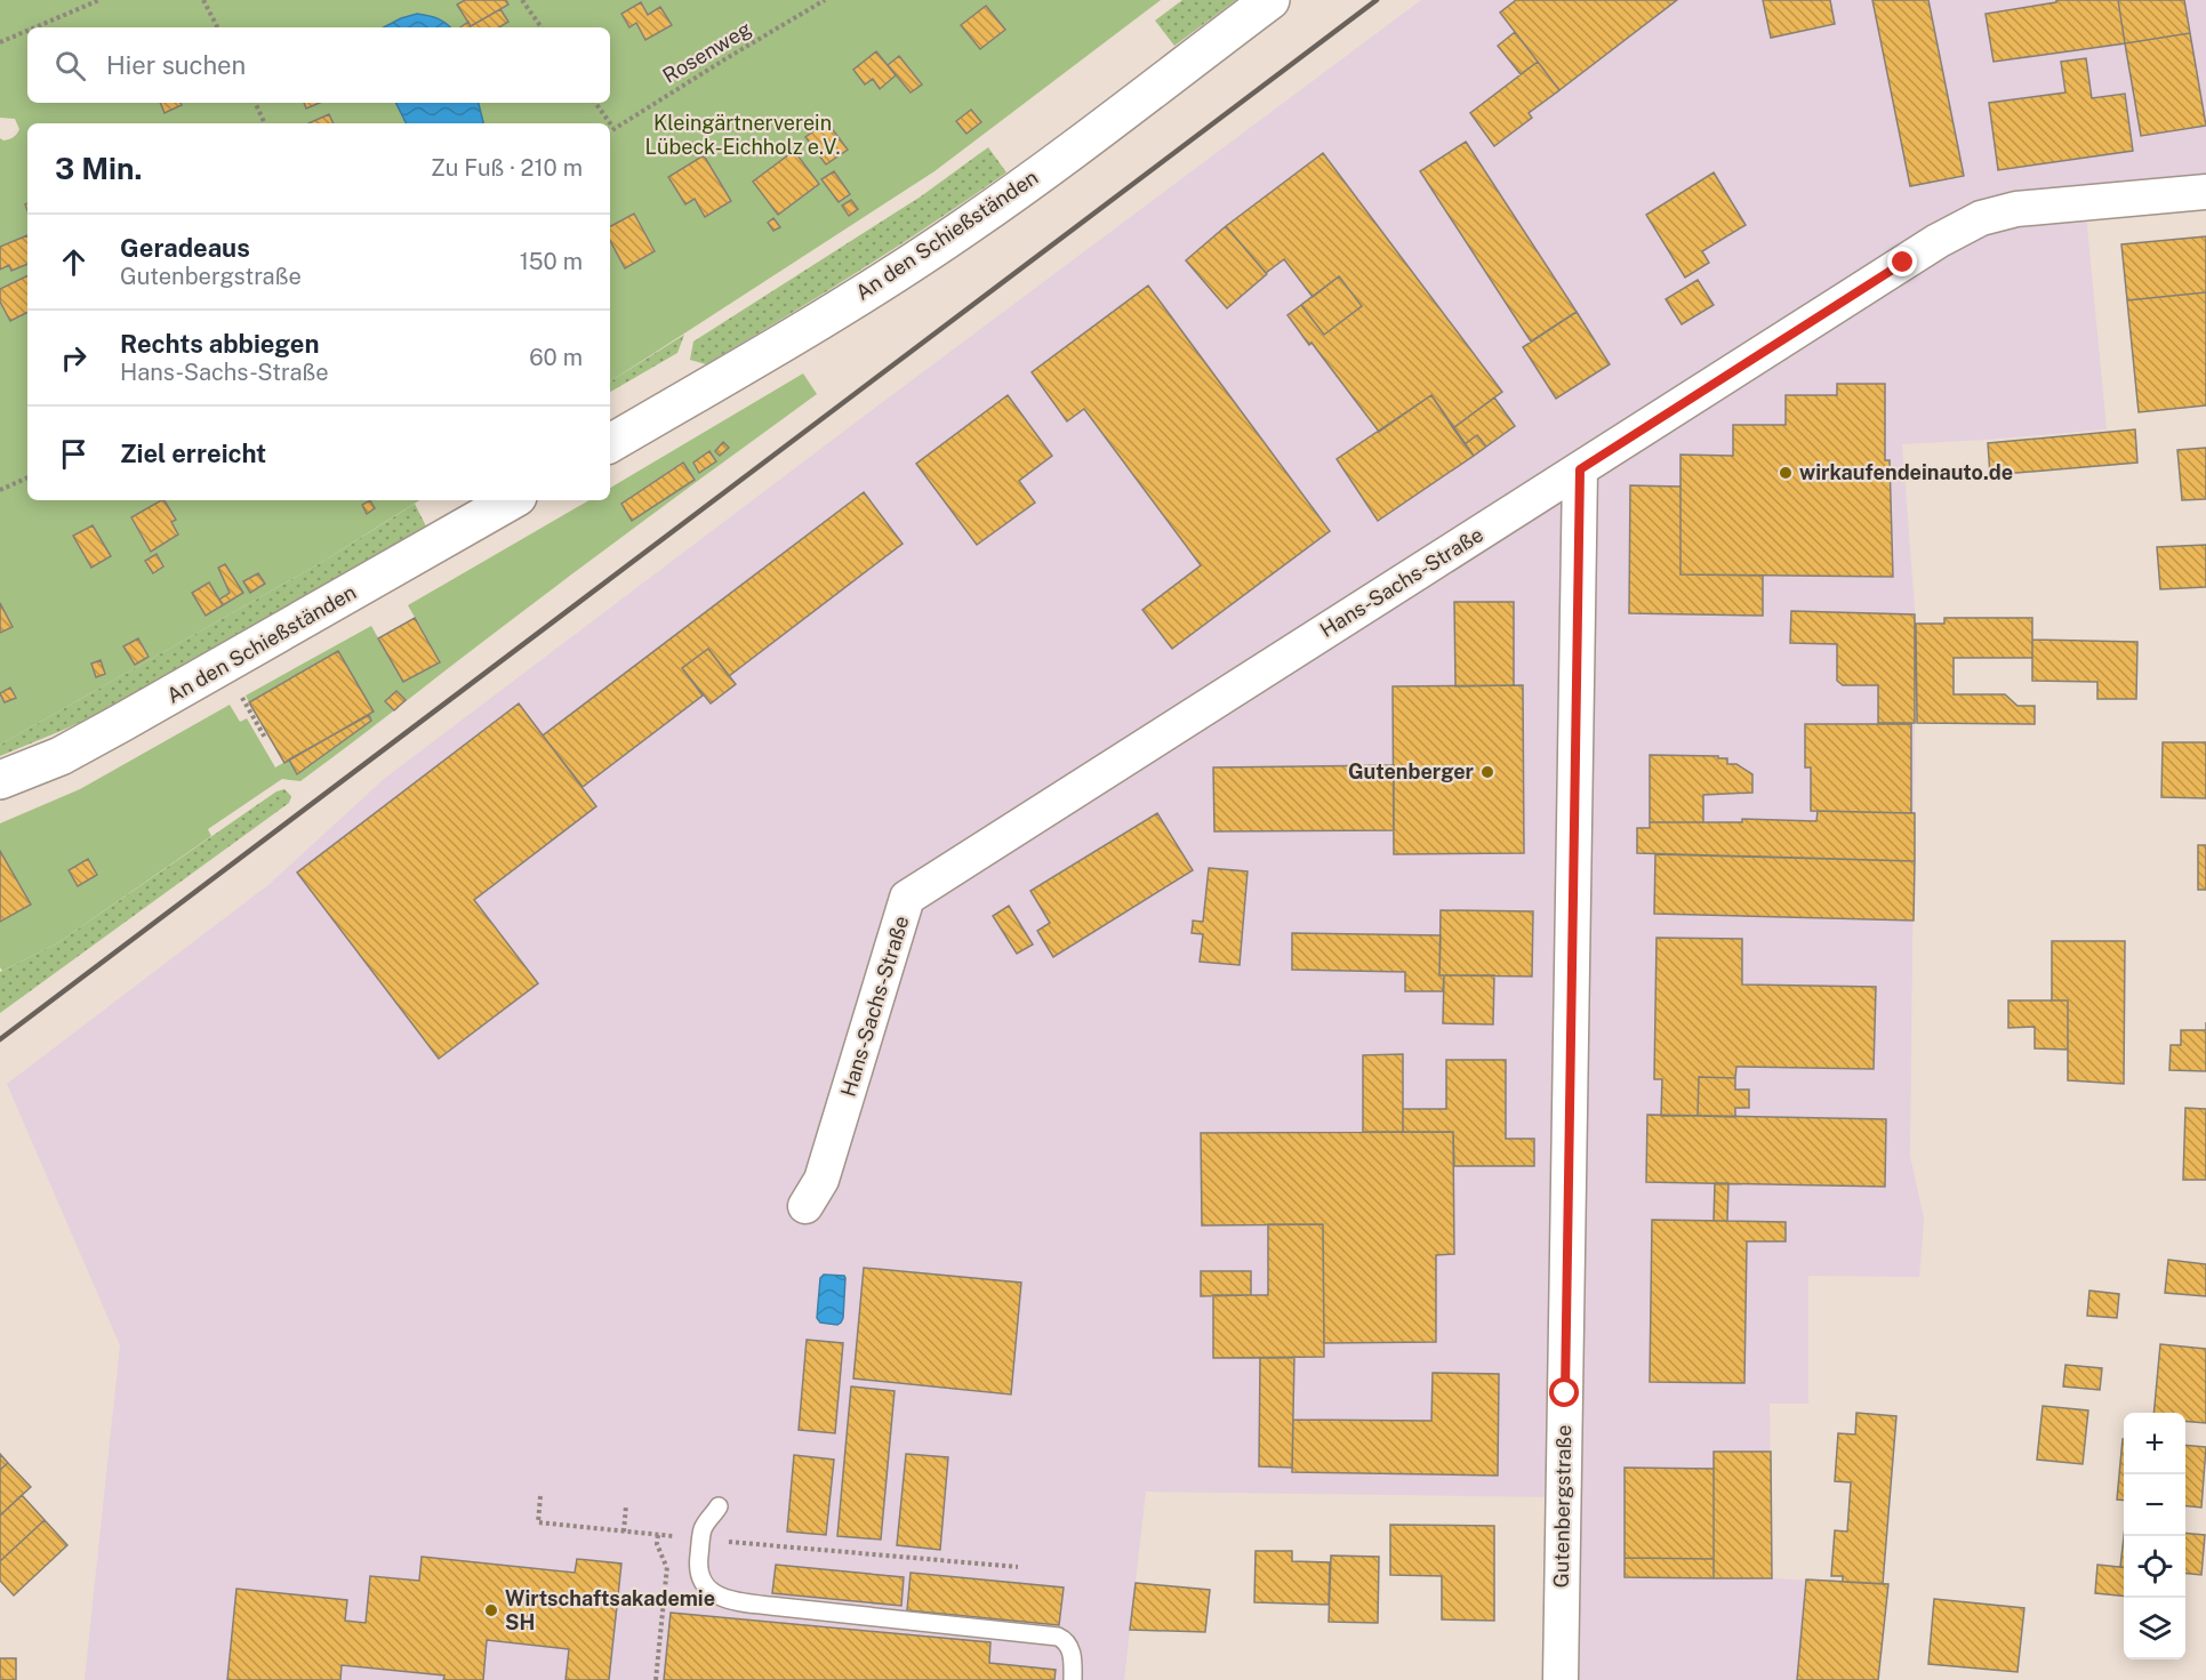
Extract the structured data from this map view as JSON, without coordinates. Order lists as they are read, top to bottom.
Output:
{
  "streets": {
    "street": ["An den Schießständen", "Hans-Sachs-Straße", "Gutenbergstraße"],
    "path": ["Rosenweg"]
  },
  "crossings": [
    ["Hans-Sachs-Straße", "Gutenbergstraße"]
  ],
  "parks": ["Kleingärtnerverein Lübeck-Eichholz e.V."],
  "places": ["wirkaufendeinauto.de", "Gutenberger", "Wirtschaftsakademie SH"],
  "page": {
    "search": "Hier suchen",
    "heading": ["3 Min.", "Zu Fuß · 210 m"],
    "list": [
      ["Geradeaus", "Gutenbergstraße", "150 m"],
      ["Rechts abbiegen", "Hans-Sachs-Straße", "60 m"],
      "Ziel erreicht"
    ],
    "map_buttons": ["+", "−"]
  }
}
